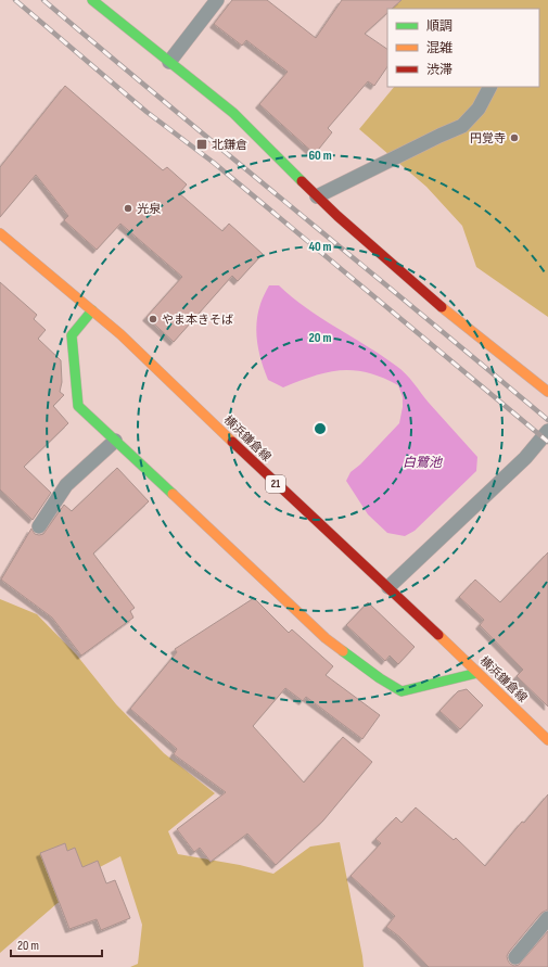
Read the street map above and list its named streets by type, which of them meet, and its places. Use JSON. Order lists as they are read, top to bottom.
{
  "streets": {
    "street": ["横浜鎌倉線", "21"]
  },
  "water": ["白鷺池"],
  "places": {
    "other": ["円覚寺", "光泉", "やま本きそば"],
    "transit": ["北鎌倉"]
  },
  "legend": ["順調", "混雑", "渋滞"],
  "scale_bar": "20 m",
  "rings": ["60 m", "40 m", "20 m"]
}
